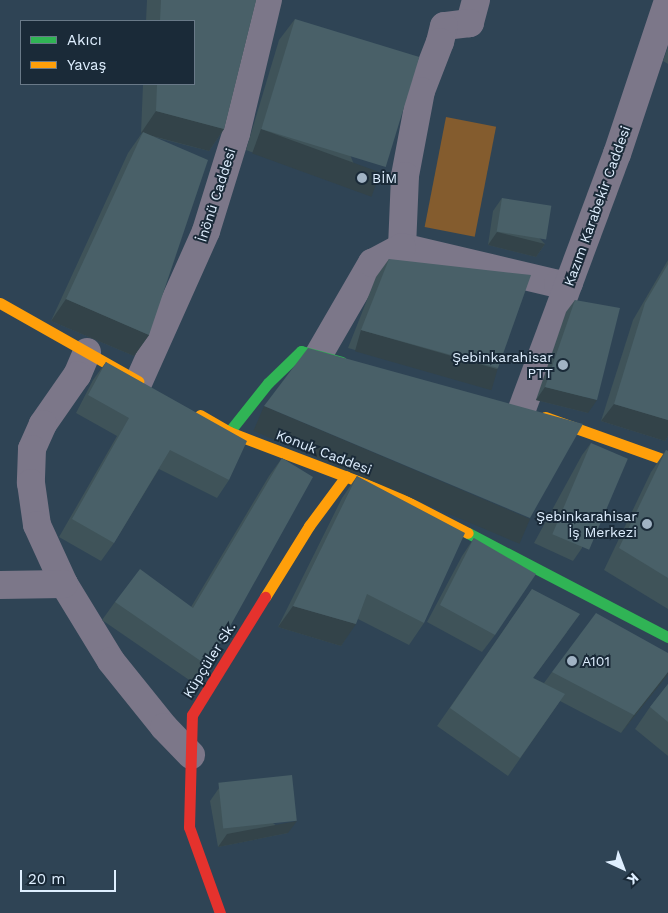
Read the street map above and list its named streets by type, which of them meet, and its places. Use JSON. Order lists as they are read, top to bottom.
{
  "streets": {
    "street": [
      "İnönü Caddesi",
      "Kazım Karabekir Caddesi",
      "Konuk Caddesi",
      "Küpçüler Sk."
    ]
  },
  "crossings": [
    ["Konuk Caddesi", "Küpçüler Sk."]
  ],
  "places": [
    "BİM",
    "Şebinkarahisar PTT",
    "Şebinkarahisar İş Merkezi",
    "A101"
  ],
  "legend": ["Akıcı", "Yavaş"],
  "scale_bar": "20 m",
  "north": "bottom right"
}
